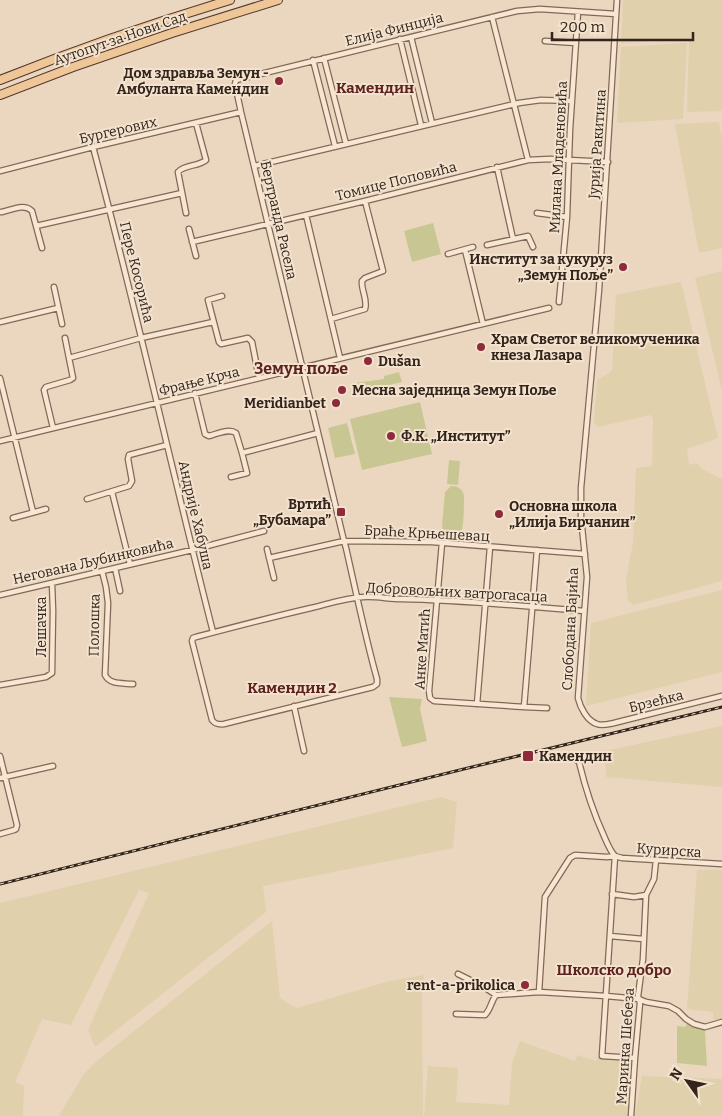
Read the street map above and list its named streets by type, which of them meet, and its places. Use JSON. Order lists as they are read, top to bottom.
{
  "streets": {
    "main road": ["Аутопут за Нови Сад"],
    "street": [
      "Елија Финција",
      "Бургерових",
      "Јурија Ракитина",
      "Милана Младеновића",
      "Томице Поповића",
      "Бертранда Расела",
      "Пере Косорића",
      "Фрање Крча",
      "Андрије Хабуша",
      "Браће Крњешевац",
      "Негована Љубинковића",
      "Добровољних ватрогасаца",
      "Полошка",
      "Лешачка",
      "Слободана Бајића",
      "Анке Матић",
      "Брзећка",
      "Курирска",
      "Маринка Шебеза"
    ]
  },
  "crossings": [
    ["Елија Финција", "Јурија Ракитина"],
    ["Елија Финција", "Милана Младеновића"],
    ["Елија Финција", "Бертранда Расела"],
    ["Бургерових", "Бертранда Расела"],
    ["Бургерових", "Пере Косорића"],
    ["Јурија Ракитина", "Томице Поповића"],
    ["Јурија Ракитина", "Слободана Бајића"],
    ["Милана Младеновића", "Томице Поповића"],
    ["Томице Поповића", "Бертранда Расела"],
    ["Бертранда Расела", "Фрање Крча"],
    ["Бертранда Расела", "Браће Крњешевац"],
    ["Бертранда Расела", "Добровољних ватрогасаца"],
    ["Пере Косорића", "Фрање Крча"],
    ["Пере Косорића", "Андрије Хабуша"],
    ["Фрање Крча", "Андрије Хабуша"],
    ["Андрије Хабуша", "Негована Љубинковића"],
    ["Андрије Хабуша", "Добровољних ватрогасаца"],
    ["Браће Крњешевац", "Слободана Бајића"],
    ["Браће Крњешевац", "Анке Матић"],
    ["Негована Љубинковића", "Полошка"],
    ["Негована Љубинковића", "Лешачка"],
    ["Добровољних ватрогасаца", "Слободана Бајића"],
    ["Добровољних ватрогасаца", "Анке Матић"],
    ["Слободана Бајића", "Брзећка"],
    ["Курирска", "Маринка Шебеза"]
  ],
  "districts": [
    "Камендин",
    "Земун поље",
    "Камендин 2",
    "Школско добро"
  ],
  "places": {
    "other": [
      "Дом здравља Земун - Амбуланта Камендин",
      "Институт за кукуруз „Земун Поље”",
      "Храм Светог великомученика кнеза Лазара",
      "Dušan",
      "Месна заједница Земун Поље",
      "Meridianbet",
      "Ф.К. „Институт”",
      "Основна школа „Илија Бирчанин”",
      "rent-a-prikolica"
    ],
    "transit": ["Вртић „Бубамара”", "Камендин"]
  },
  "scale_bar": "200 m",
  "north": "top left"
}
